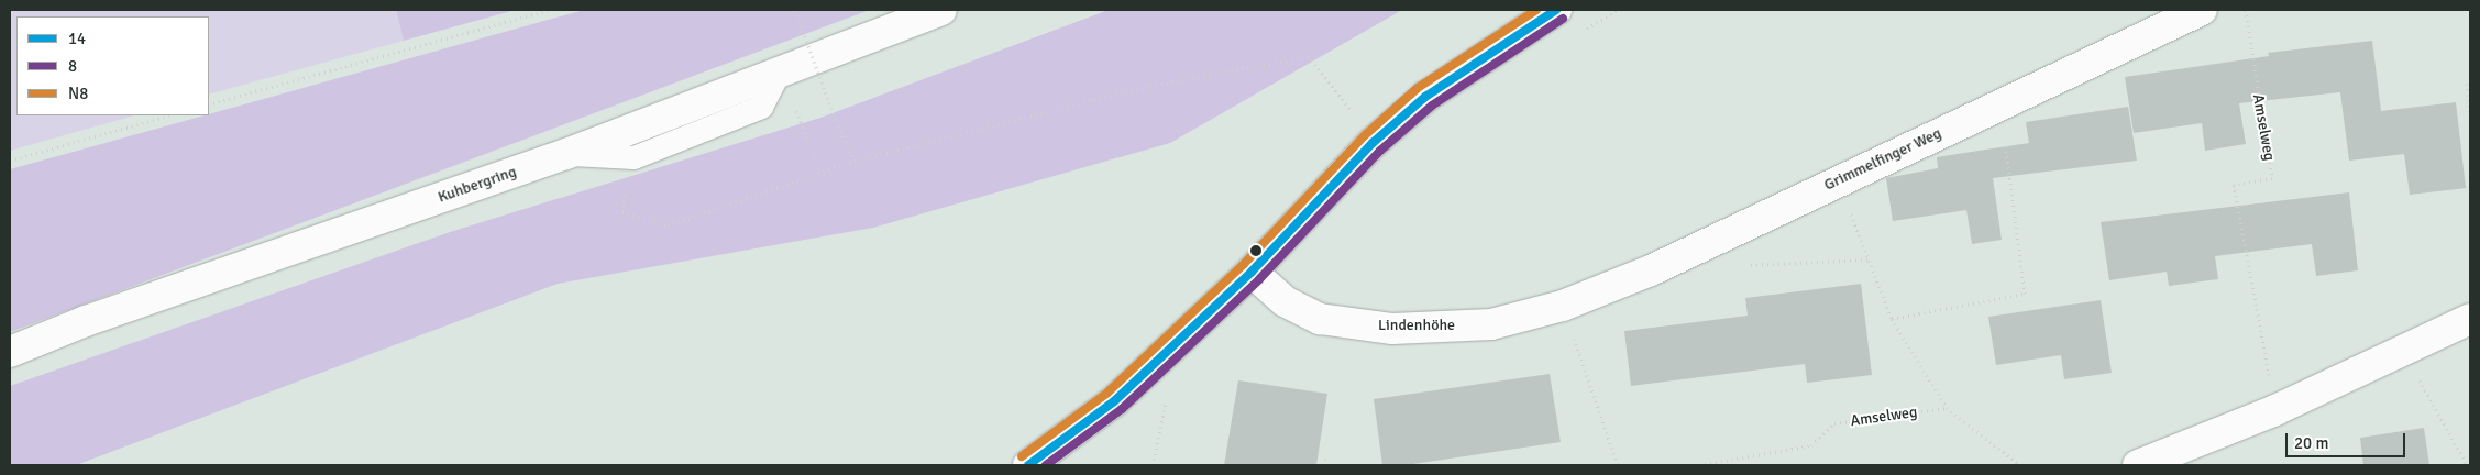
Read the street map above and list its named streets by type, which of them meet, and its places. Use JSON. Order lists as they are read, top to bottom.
{
  "streets": {
    "street": ["Grimmelfinger Weg", "Kuhbergring", "Lindenhöhe"],
    "path": ["Amselweg"]
  },
  "crossings": [
    ["Grimmelfinger Weg", "Lindenhöhe"]
  ],
  "lines": ["transit line 14", "transit line N8", "transit line 8"],
  "legend": ["14", "8", "N8"],
  "scale_bar": "20 m"
}
